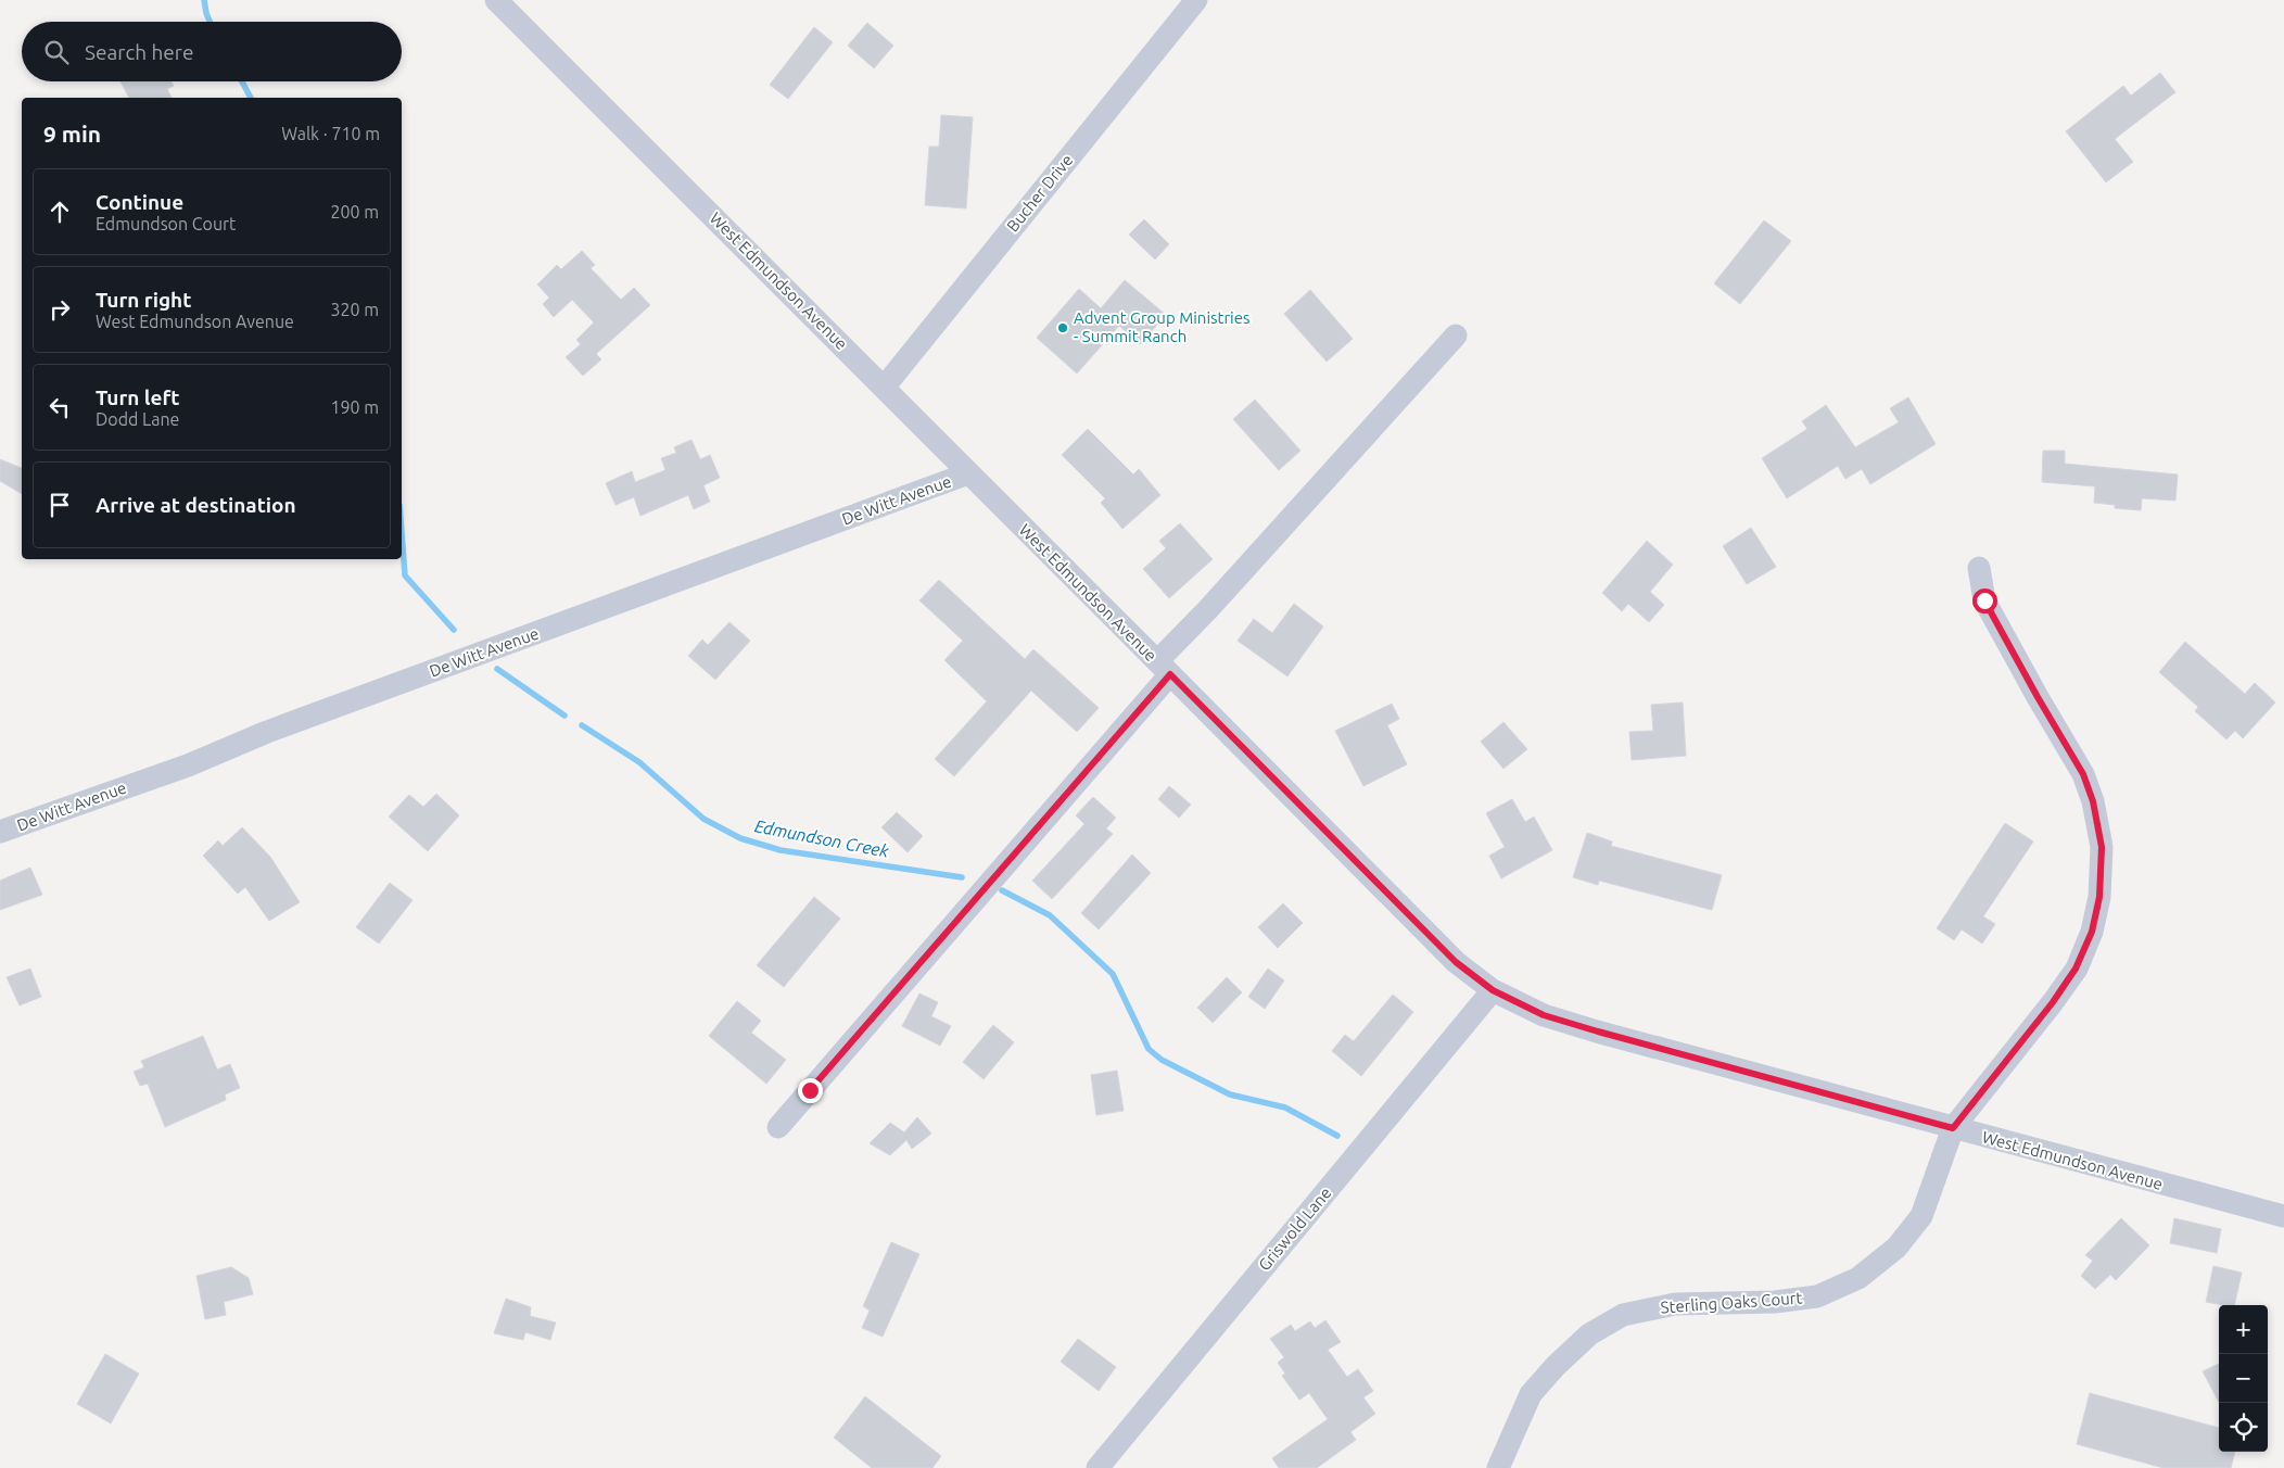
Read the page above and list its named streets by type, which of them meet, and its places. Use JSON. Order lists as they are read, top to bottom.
{
  "streets": {
    "street": [
      "Bucher Drive",
      "West Edmundson Avenue",
      "De Witt Avenue",
      "Griswold Lane",
      "Sterling Oaks Court"
    ]
  },
  "crossings": [
    ["Bucher Drive", "West Edmundson Avenue"],
    ["West Edmundson Avenue", "De Witt Avenue"],
    ["West Edmundson Avenue", "Griswold Lane"],
    ["West Edmundson Avenue", "Sterling Oaks Court"]
  ],
  "water": ["Edmundson Creek"],
  "places": ["Advent Group Ministries - Summit Ranch"],
  "page": {
    "search": "Search here",
    "heading": ["9 min", "Walk · 710 m"],
    "list": [
      ["Continue", "Edmundson Court", "200 m"],
      ["Turn right", "West Edmundson Avenue", "320 m"],
      ["Turn left", "Dodd Lane", "190 m"],
      "Arrive at destination"
    ],
    "map_buttons": ["+", "−"]
  }
}
